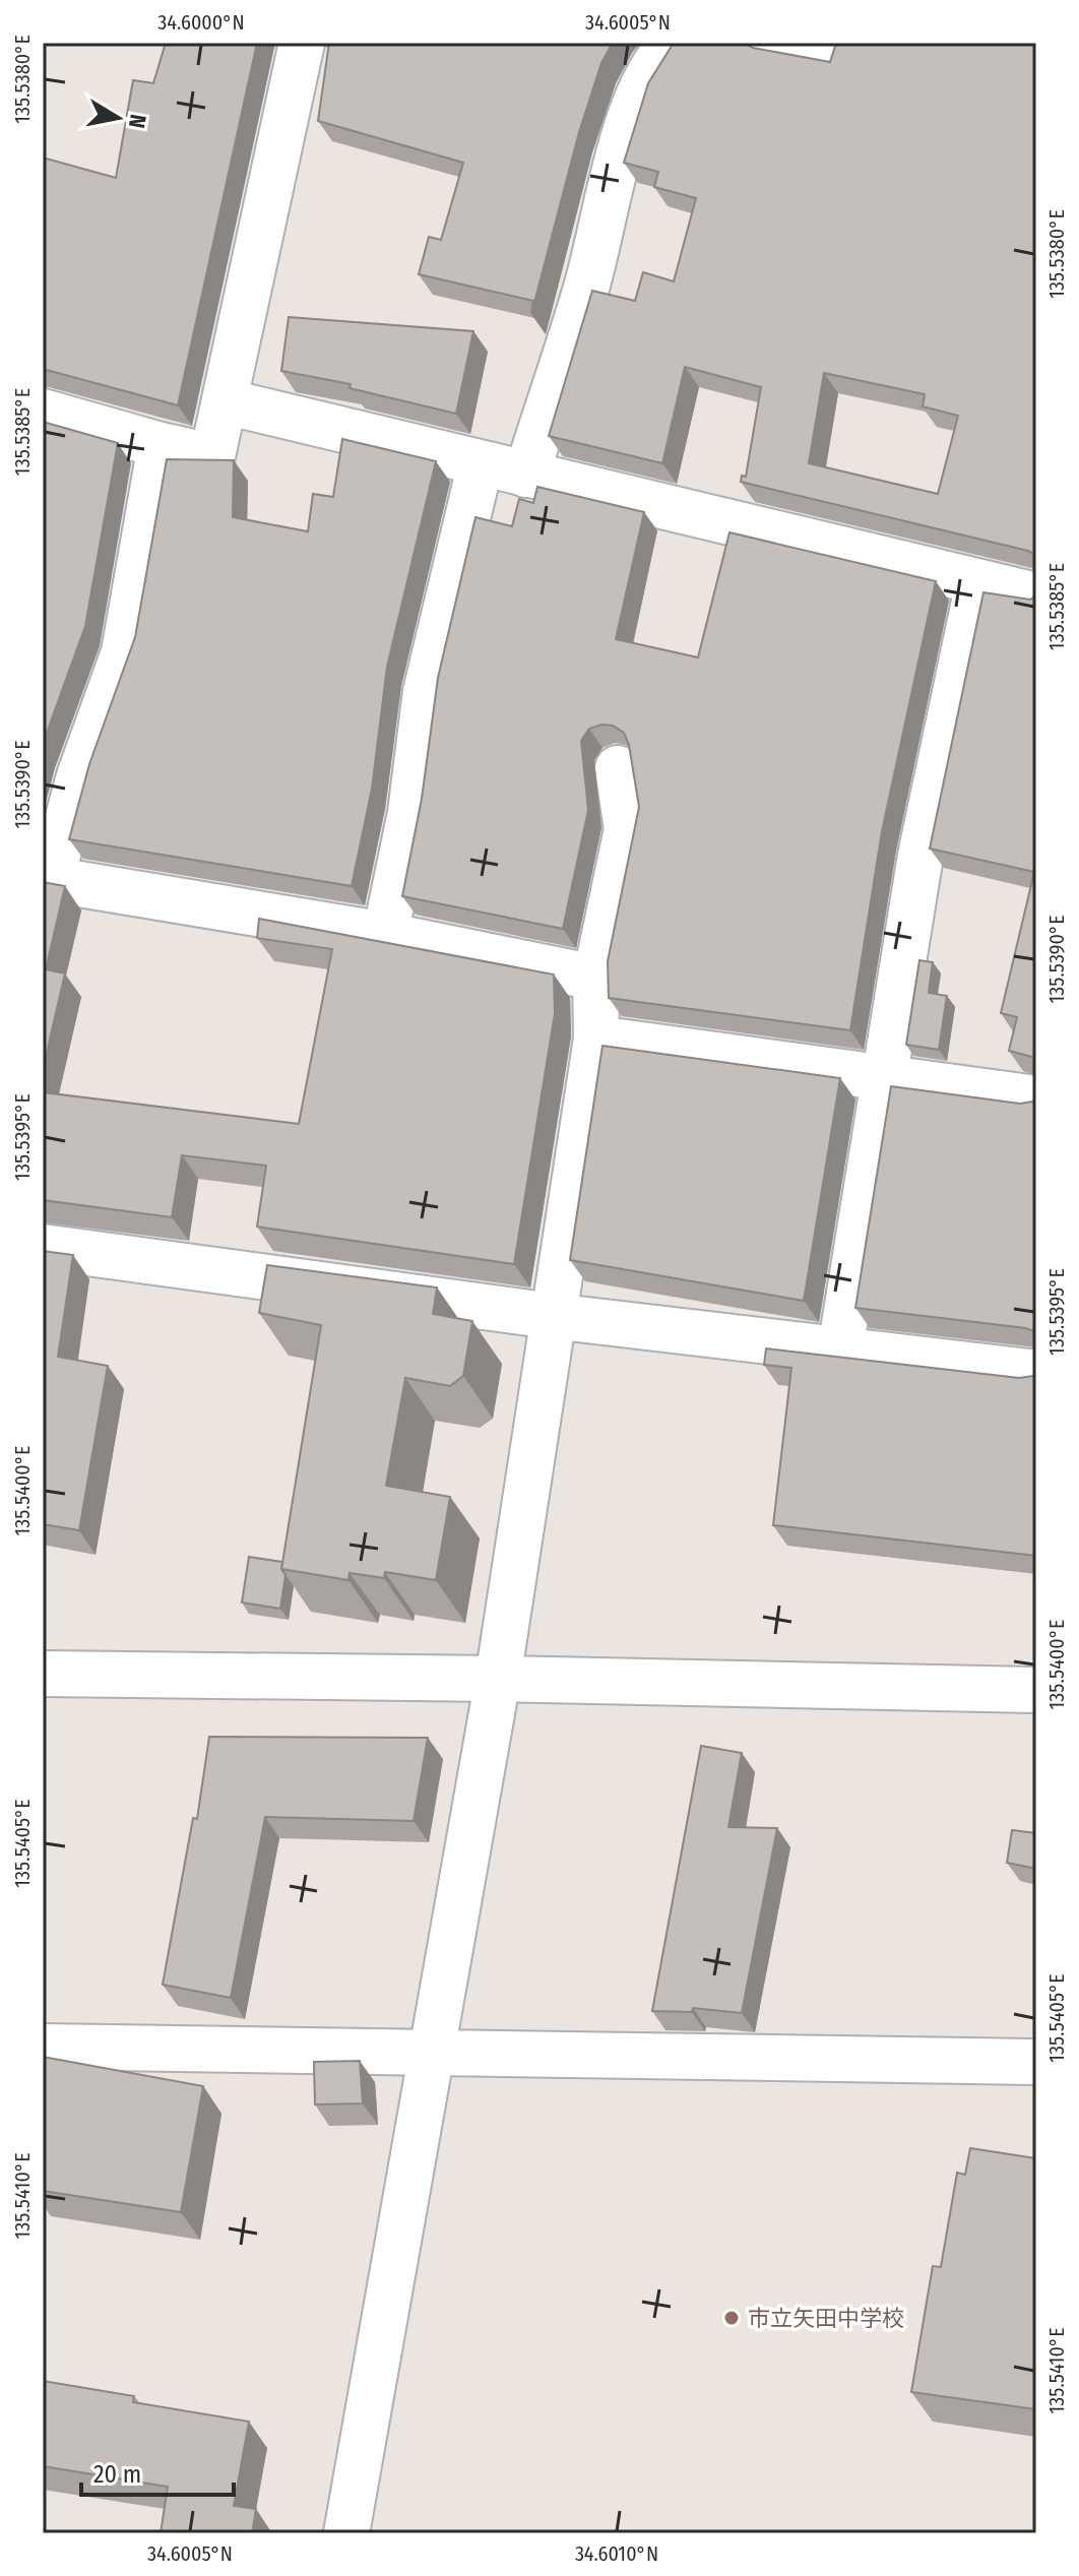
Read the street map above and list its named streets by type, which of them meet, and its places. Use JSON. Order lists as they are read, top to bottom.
{
  "places": ["市立矢田中学校"],
  "scale_bar": "20 m",
  "north": "right",
  "coordinates": [
    "34.6000°N",
    "34.6005°N",
    "135.5380°E",
    "135.5385°E",
    "135.5390°E",
    "135.5395°E",
    "135.5400°E",
    "135.5405°E",
    "135.5410°E",
    "34.6010°N"
  ]
}
